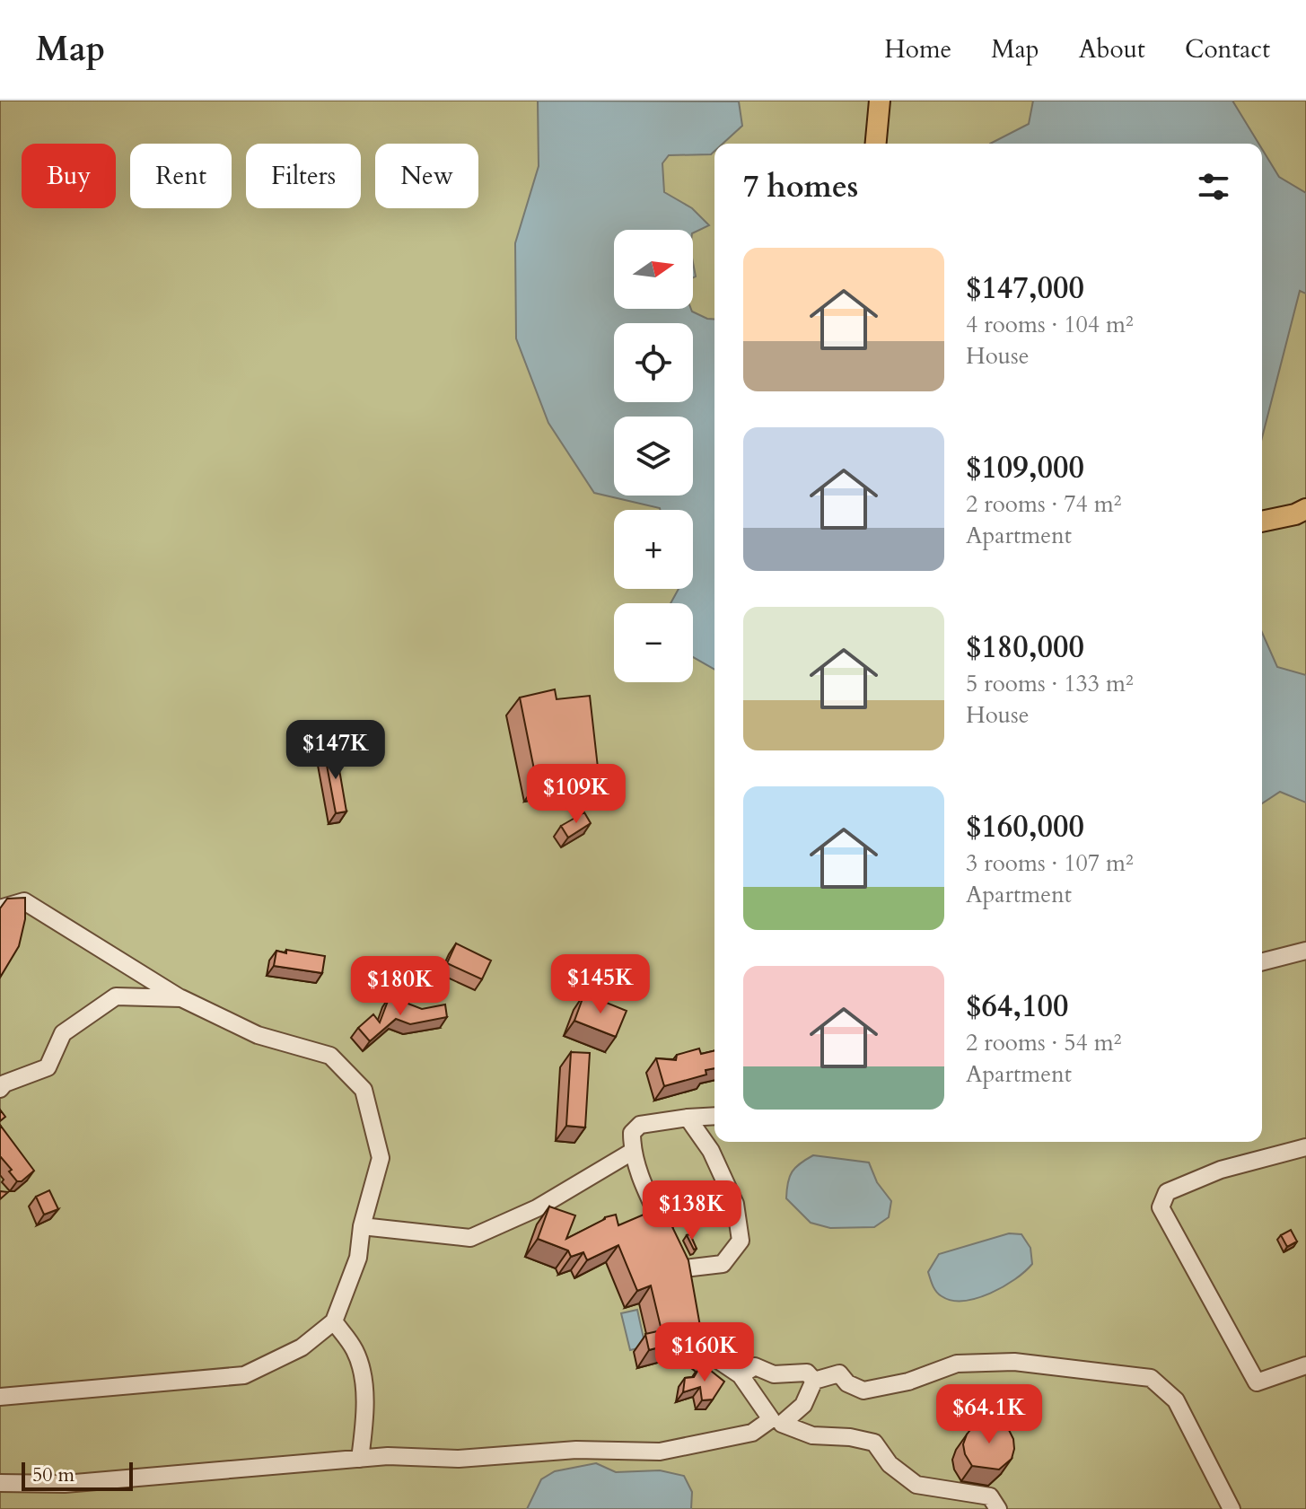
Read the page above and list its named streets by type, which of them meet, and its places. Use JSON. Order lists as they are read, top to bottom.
{
  "scale_bar": "50 m",
  "north": "right",
  "page": {
    "header": "Map",
    "nav": [
      "Home",
      "Map",
      "About",
      "Contact"
    ],
    "chip": [
      "Buy",
      "Rent",
      "Filters",
      "New"
    ],
    "heading": "7 homes",
    "map_buttons": ["+", "−"],
    "list": [
      {
        "name": "$147,000",
        "note": "4 rooms · 104 m² · House"
      },
      {
        "name": "$109,000",
        "note": "2 rooms · 74 m² · Apartment"
      },
      {
        "name": "$180,000",
        "note": "5 rooms · 133 m² · House"
      },
      {
        "name": "$160,000",
        "note": "3 rooms · 107 m² · Apartment"
      },
      {
        "name": "$64,100",
        "note": "2 rooms · 54 m² · Apartment"
      }
    ],
    "price": [
      "$147K",
      "$109K",
      "$145K",
      "$180K",
      "$138K",
      "$160K",
      "$64.1K"
    ],
    "scale": "50 m"
  }
}
